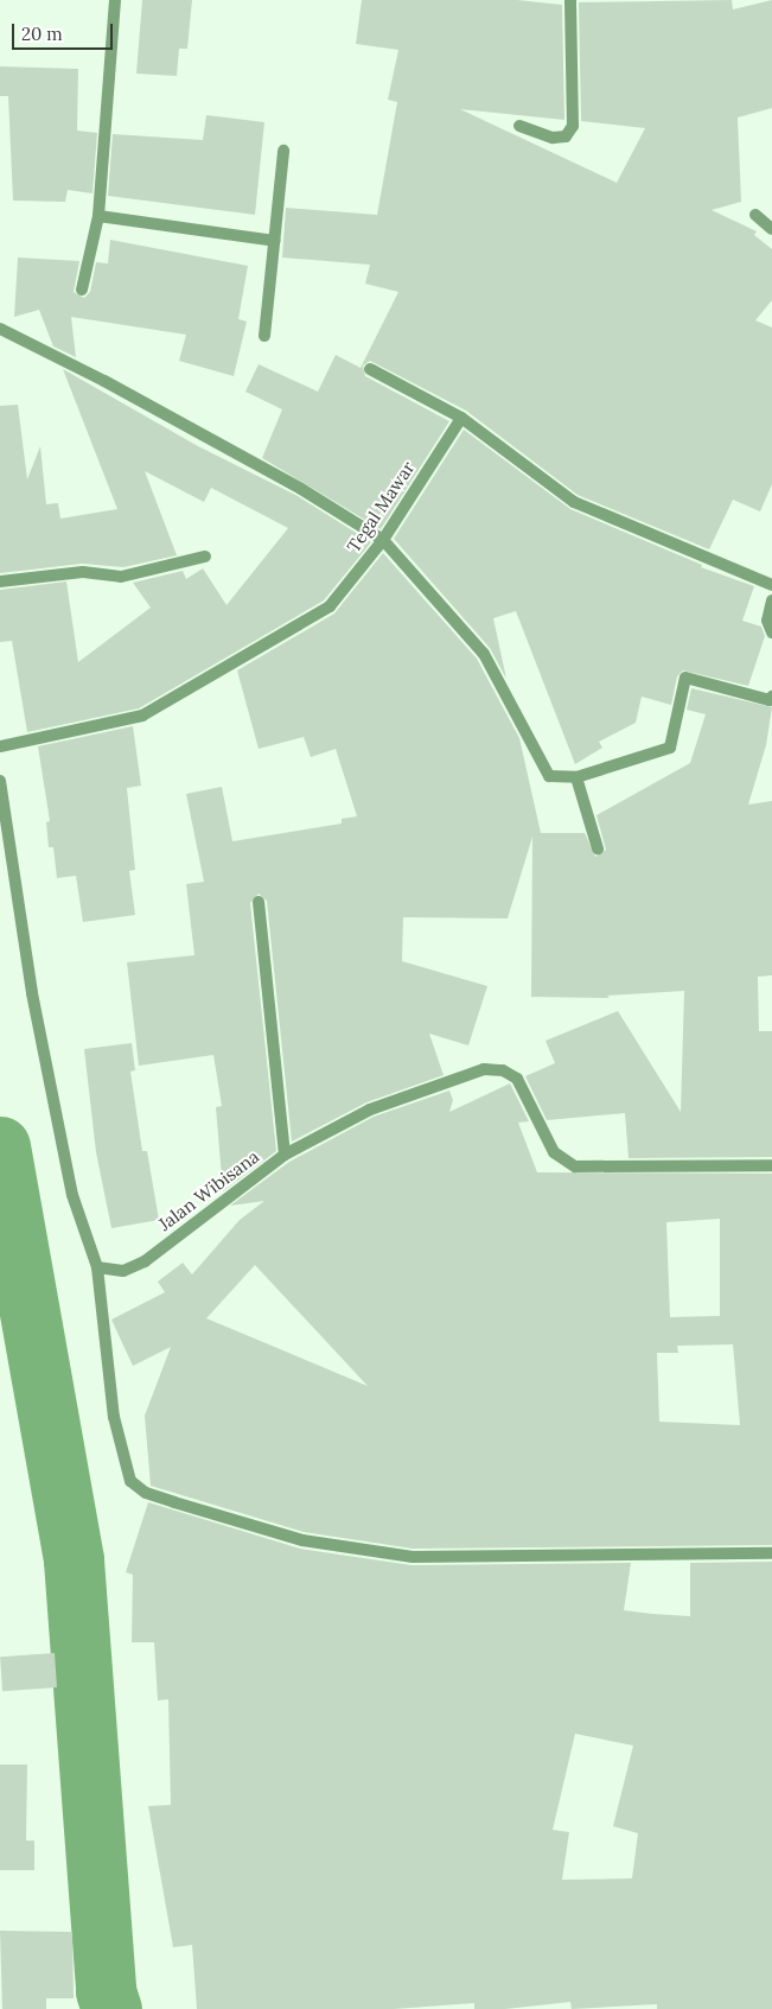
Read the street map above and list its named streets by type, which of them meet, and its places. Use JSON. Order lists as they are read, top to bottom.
{
  "streets": {
    "street": ["Tegal Mawar", "Jalan Wibisana"]
  },
  "scale_bar": "20 m"
}
